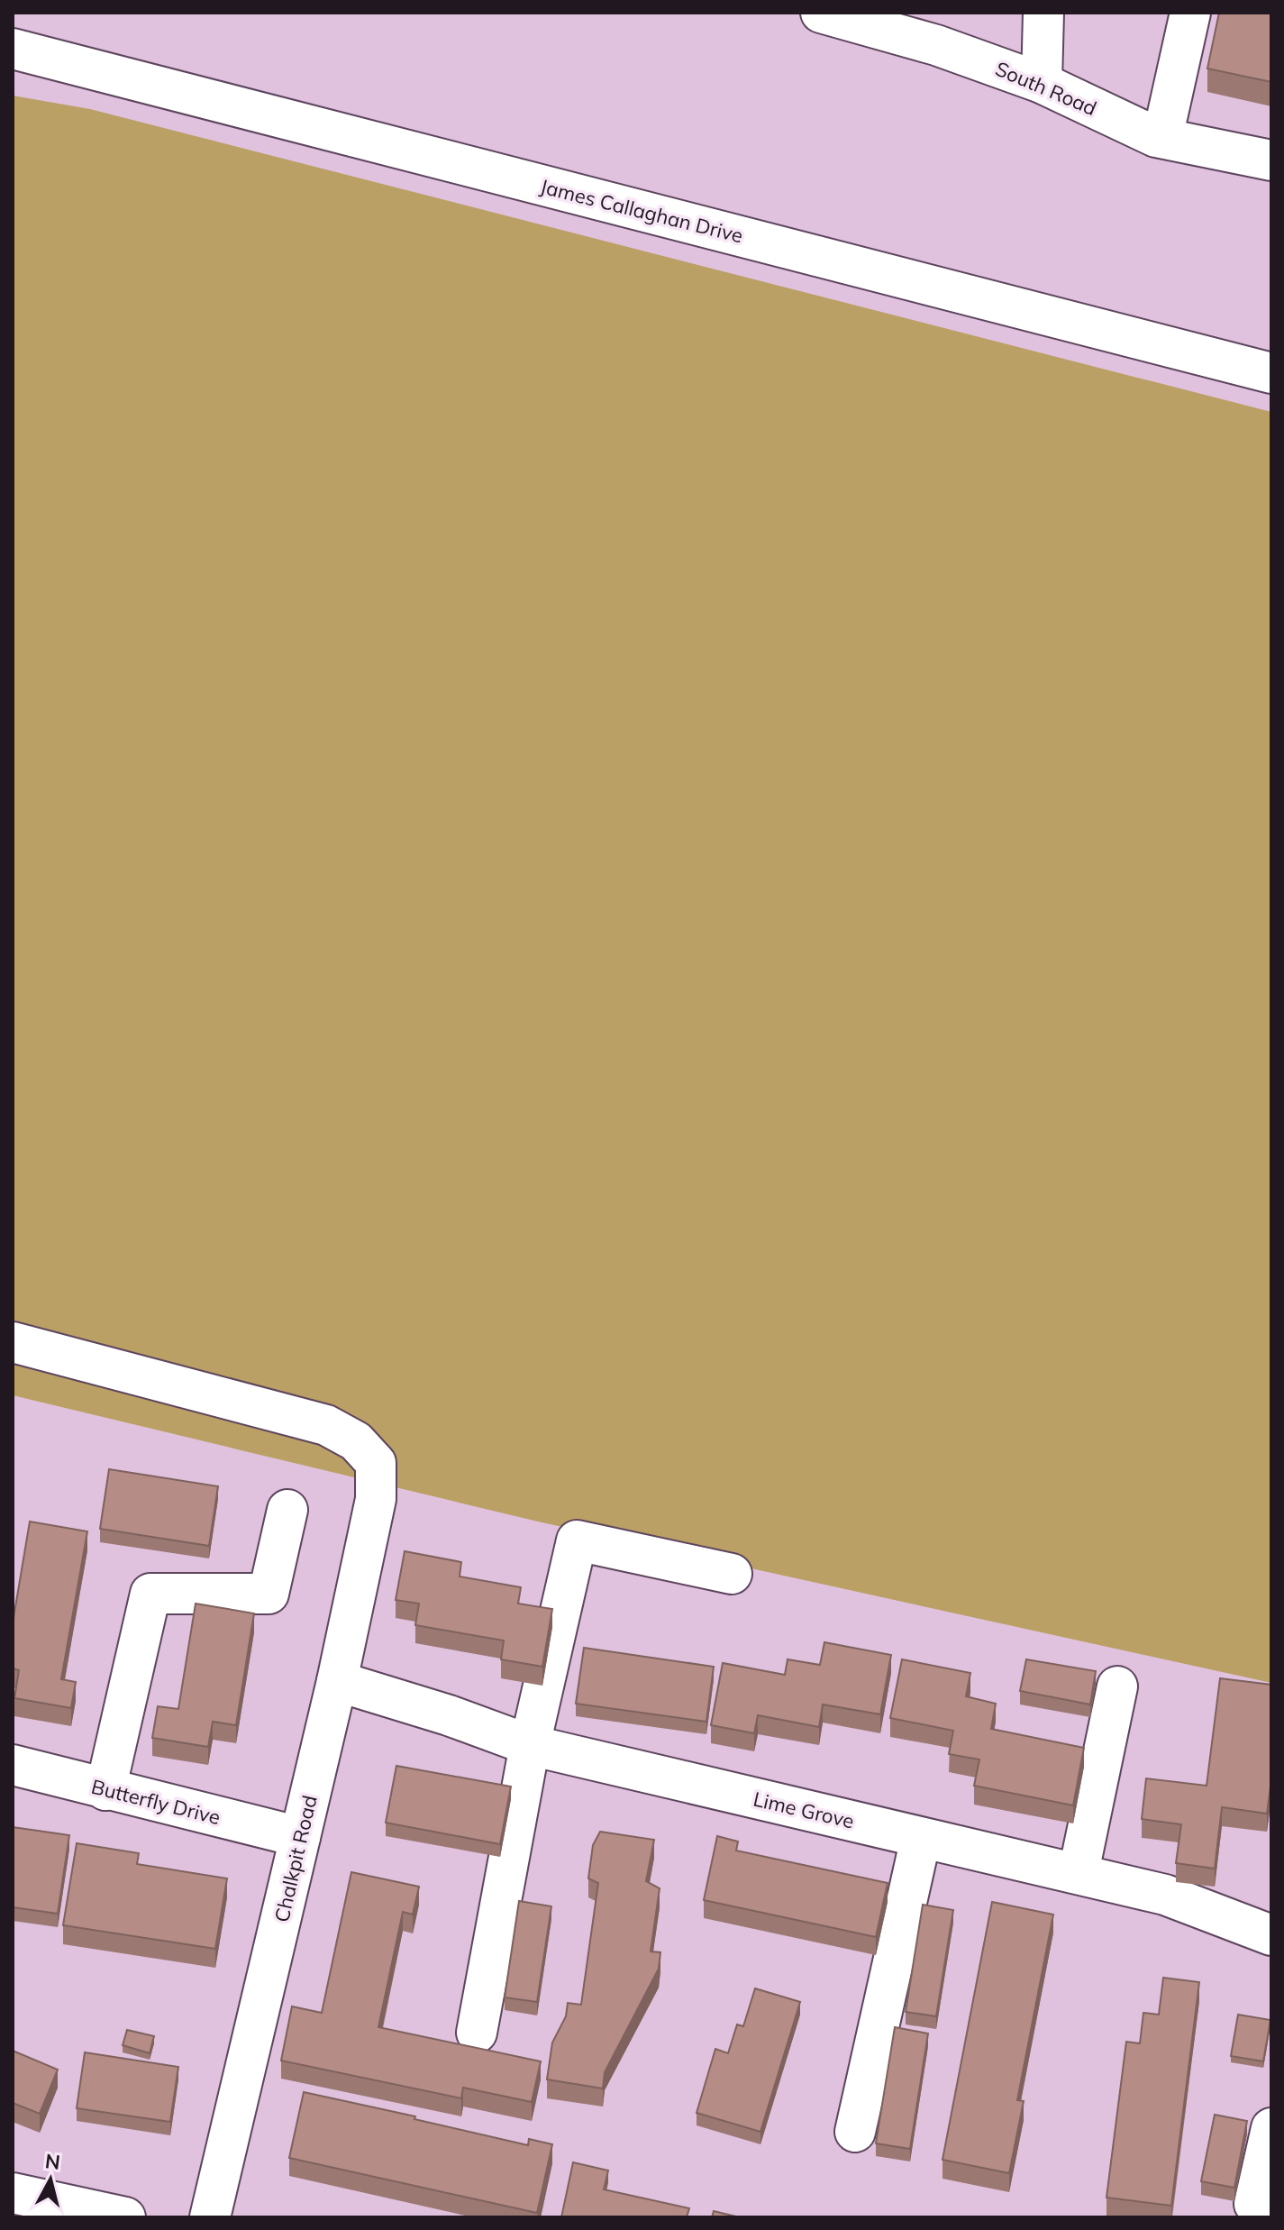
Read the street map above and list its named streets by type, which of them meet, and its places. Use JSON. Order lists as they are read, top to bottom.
{
  "streets": {
    "street": [
      "South Road",
      "James Callaghan Drive",
      "Butterfly Drive",
      "Lime Grove",
      "Chalkpit Road"
    ]
  },
  "crossings": [
    ["Butterfly Drive", "Chalkpit Road"],
    ["Lime Grove", "Chalkpit Road"]
  ],
  "north": "top"
}
